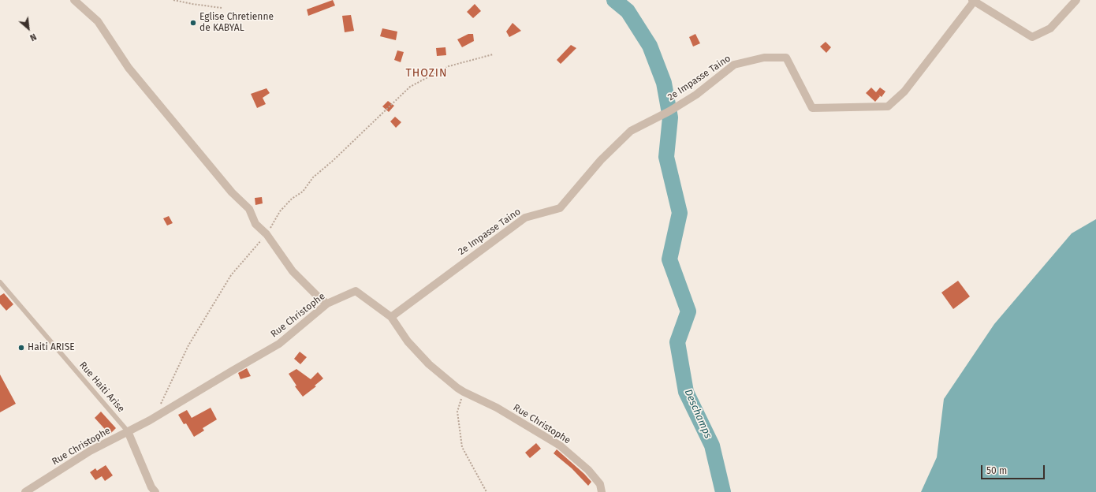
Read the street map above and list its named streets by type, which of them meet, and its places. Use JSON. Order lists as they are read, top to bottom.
{
  "streets": {
    "street": ["2e Impasse Taino", "Rue Christophe"],
    "lane": ["Rue Haiti Arise"]
  },
  "crossings": [
    ["2e Impasse Taino", "Rue Christophe"],
    ["Rue Christophe", "Rue Haiti Arise"]
  ],
  "districts": ["THOZIN"],
  "water": ["Deschamps"],
  "places": ["Eglise Chretienne de KABYAL", "Haiti ARISE"],
  "scale_bar": "50 m",
  "north": "bottom right"
}
